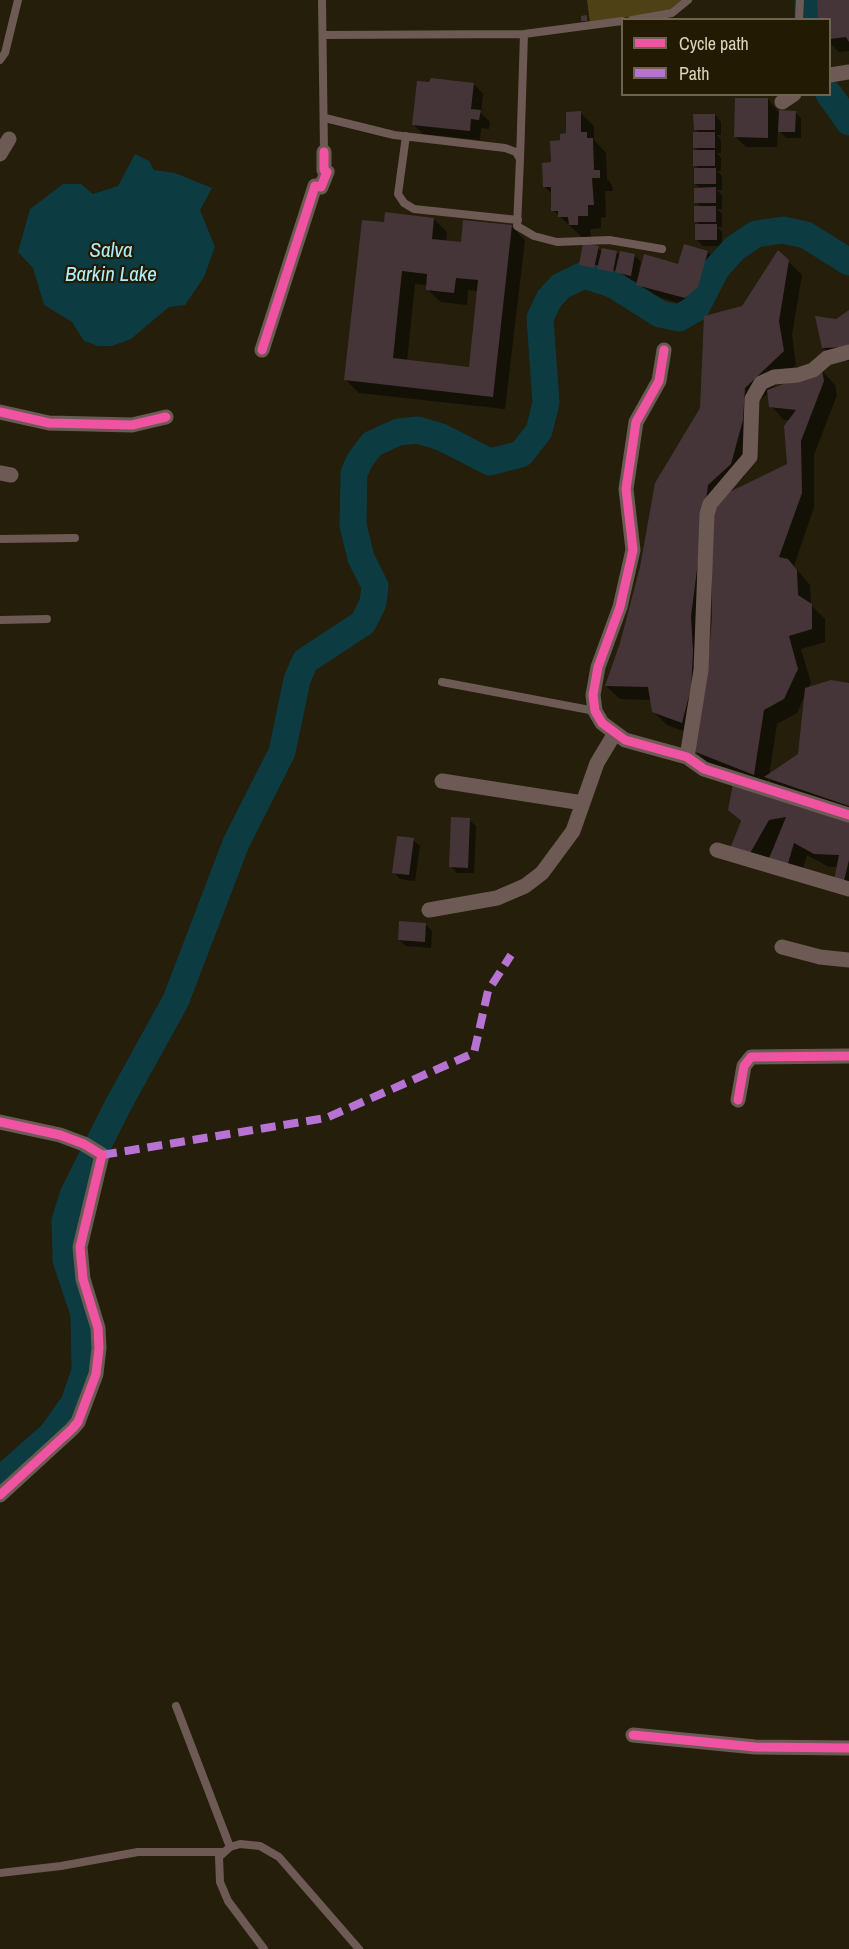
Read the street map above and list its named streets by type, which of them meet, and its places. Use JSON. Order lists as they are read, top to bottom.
{
  "water": ["Salva Barkin Lake"],
  "legend": ["Cycle path", "Path"]
}
